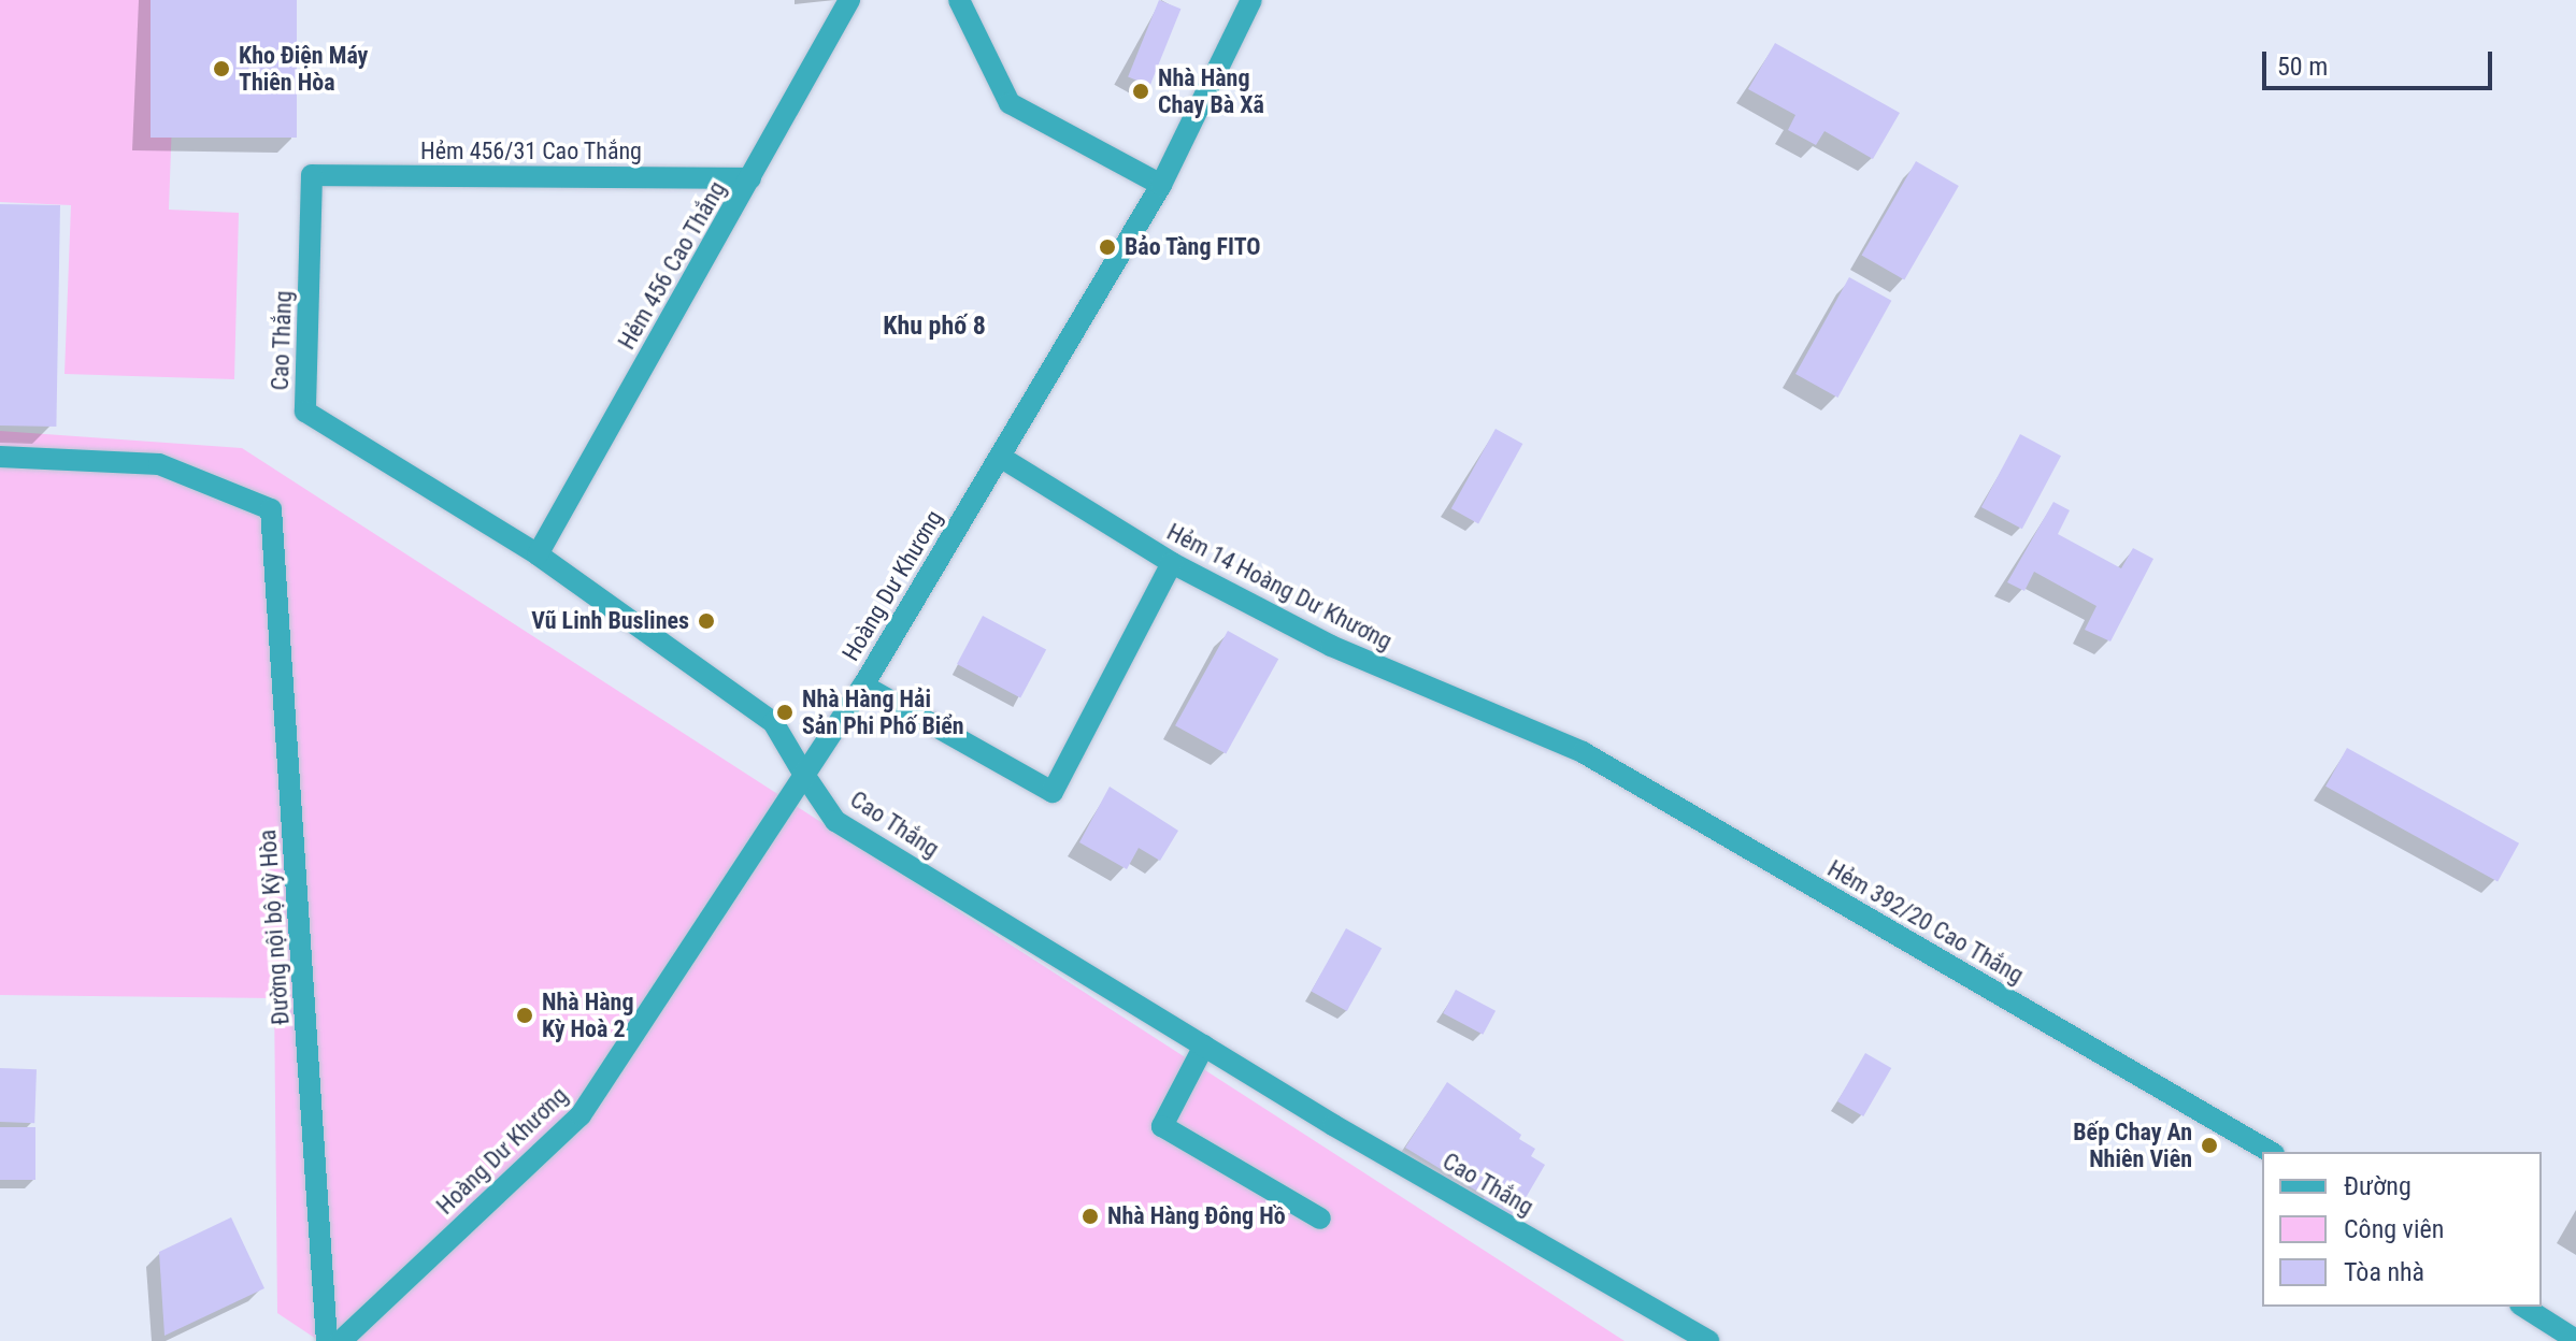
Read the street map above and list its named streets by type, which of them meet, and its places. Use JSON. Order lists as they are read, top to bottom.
{
  "streets": {
    "street": [
      "Hẻm 456/31 Cao Thắng",
      "Hẻm 456 Cao Thắng",
      "Cao Thắng",
      "Hoàng Dư Khương",
      "Hẻm 14 Hoàng Dư Khương",
      "Hẻm 392/20 Cao Thắng",
      "Đường nội bộ Kỳ Hòa"
    ]
  },
  "crossings": [
    ["Hẻm 456/31 Cao Thắng", "Hẻm 456 Cao Thắng"],
    ["Hẻm 456/31 Cao Thắng", "Cao Thắng"],
    ["Hẻm 456 Cao Thắng", "Cao Thắng"],
    ["Cao Thắng", "Hoàng Dư Khương"],
    ["Hoàng Dư Khương", "Hẻm 14 Hoàng Dư Khương"],
    ["Hẻm 14 Hoàng Dư Khương", "Hẻm 392/20 Cao Thắng"]
  ],
  "districts": ["Khu phố 8"],
  "places": [
    "Kho Điện Máy Thiên Hòa",
    "Nhà Hàng Chay Bà Xã",
    "Bảo Tàng FITO",
    "Vũ Linh Buslines",
    "Nhà Hàng Hải Sản Phi Phố Biển",
    "Nhà Hàng Kỳ Hoà 2",
    "Bếp Chay An Nhiên Viên",
    "Nhà Hàng Đông Hồ"
  ],
  "legend": ["Đường", "Công viên", "Tòa nhà"],
  "scale_bar": "50 m"
}
